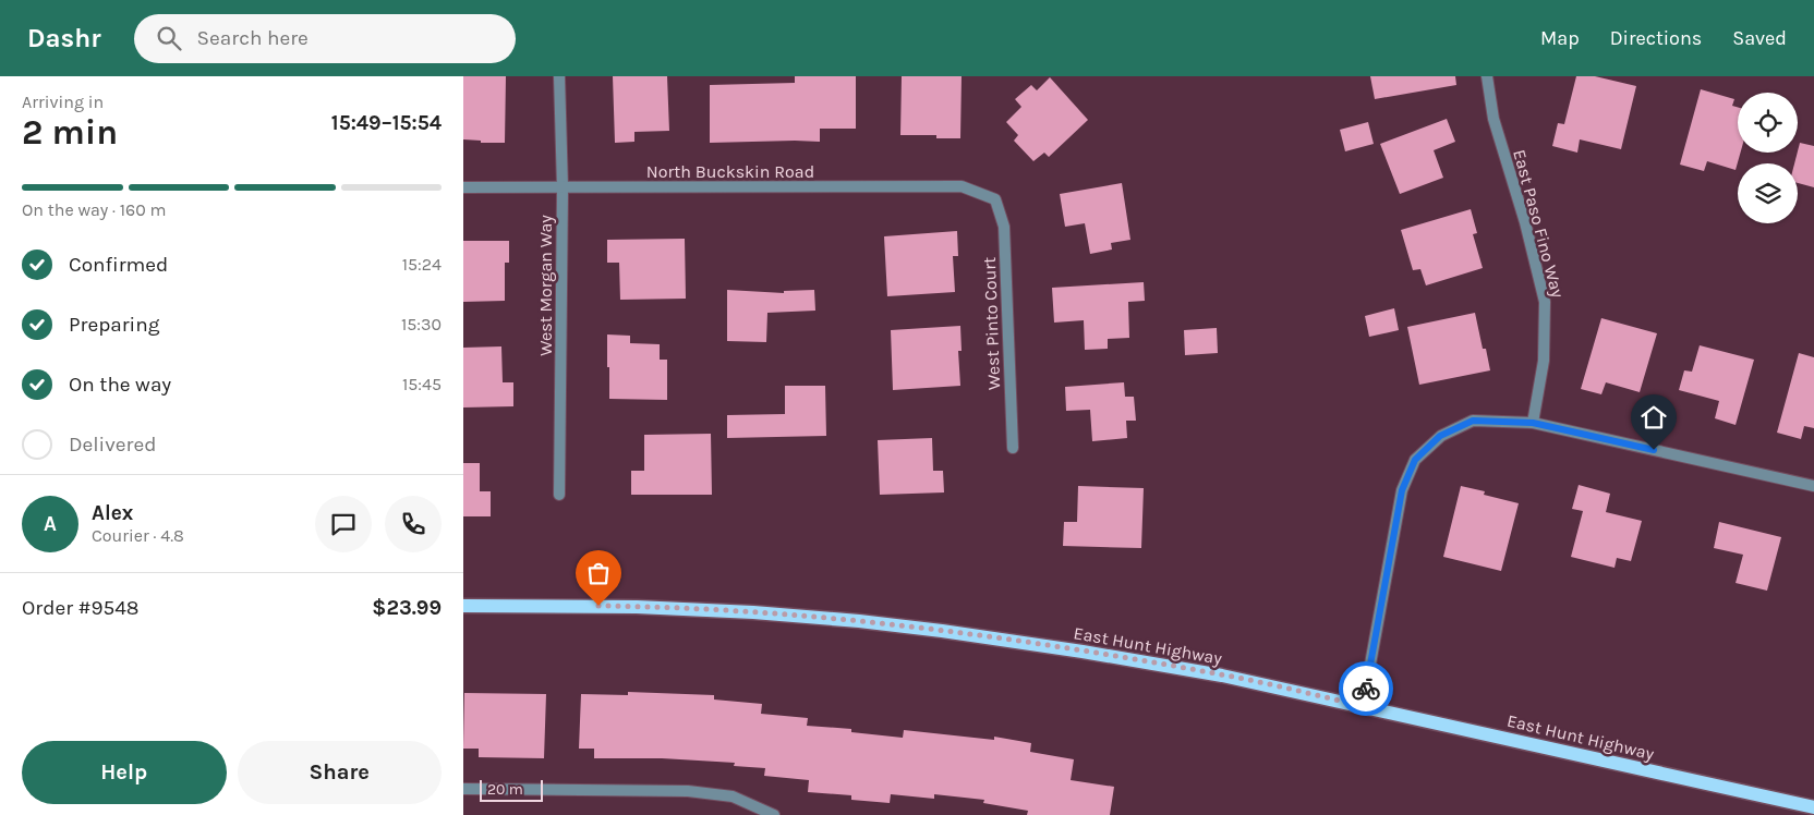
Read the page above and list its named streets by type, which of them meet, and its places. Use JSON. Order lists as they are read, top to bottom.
{
  "streets": {
    "main road": ["East Hunt Highway"],
    "street": [
      "North Buckskin Road",
      "East Paso Fino Way",
      "West Morgan Way",
      "West Pinto Court"
    ]
  },
  "crossings": [
    ["North Buckskin Road", "West Morgan Way"],
    ["North Buckskin Road", "West Pinto Court"]
  ],
  "scale_bar": "20 m",
  "page": {
    "header": "Dashr",
    "search": "Search here",
    "nav": ["Map", "Directions", "Saved"],
    "heading": ["2 min", "Arriving in", "15:49–15:54"],
    "panel": [
      "Alex",
      "Courier · 4.8",
      "Order #9548",
      "$23.99"
    ],
    "bar": "On the way · 160 m",
    "list": [
      ["Confirmed", "15:24"],
      ["Preparing", "15:30"],
      ["On the way", "15:45"],
      "Delivered"
    ],
    "round": "A",
    "buttons": ["Help", "Share"],
    "scale": "20 m"
  }
}
